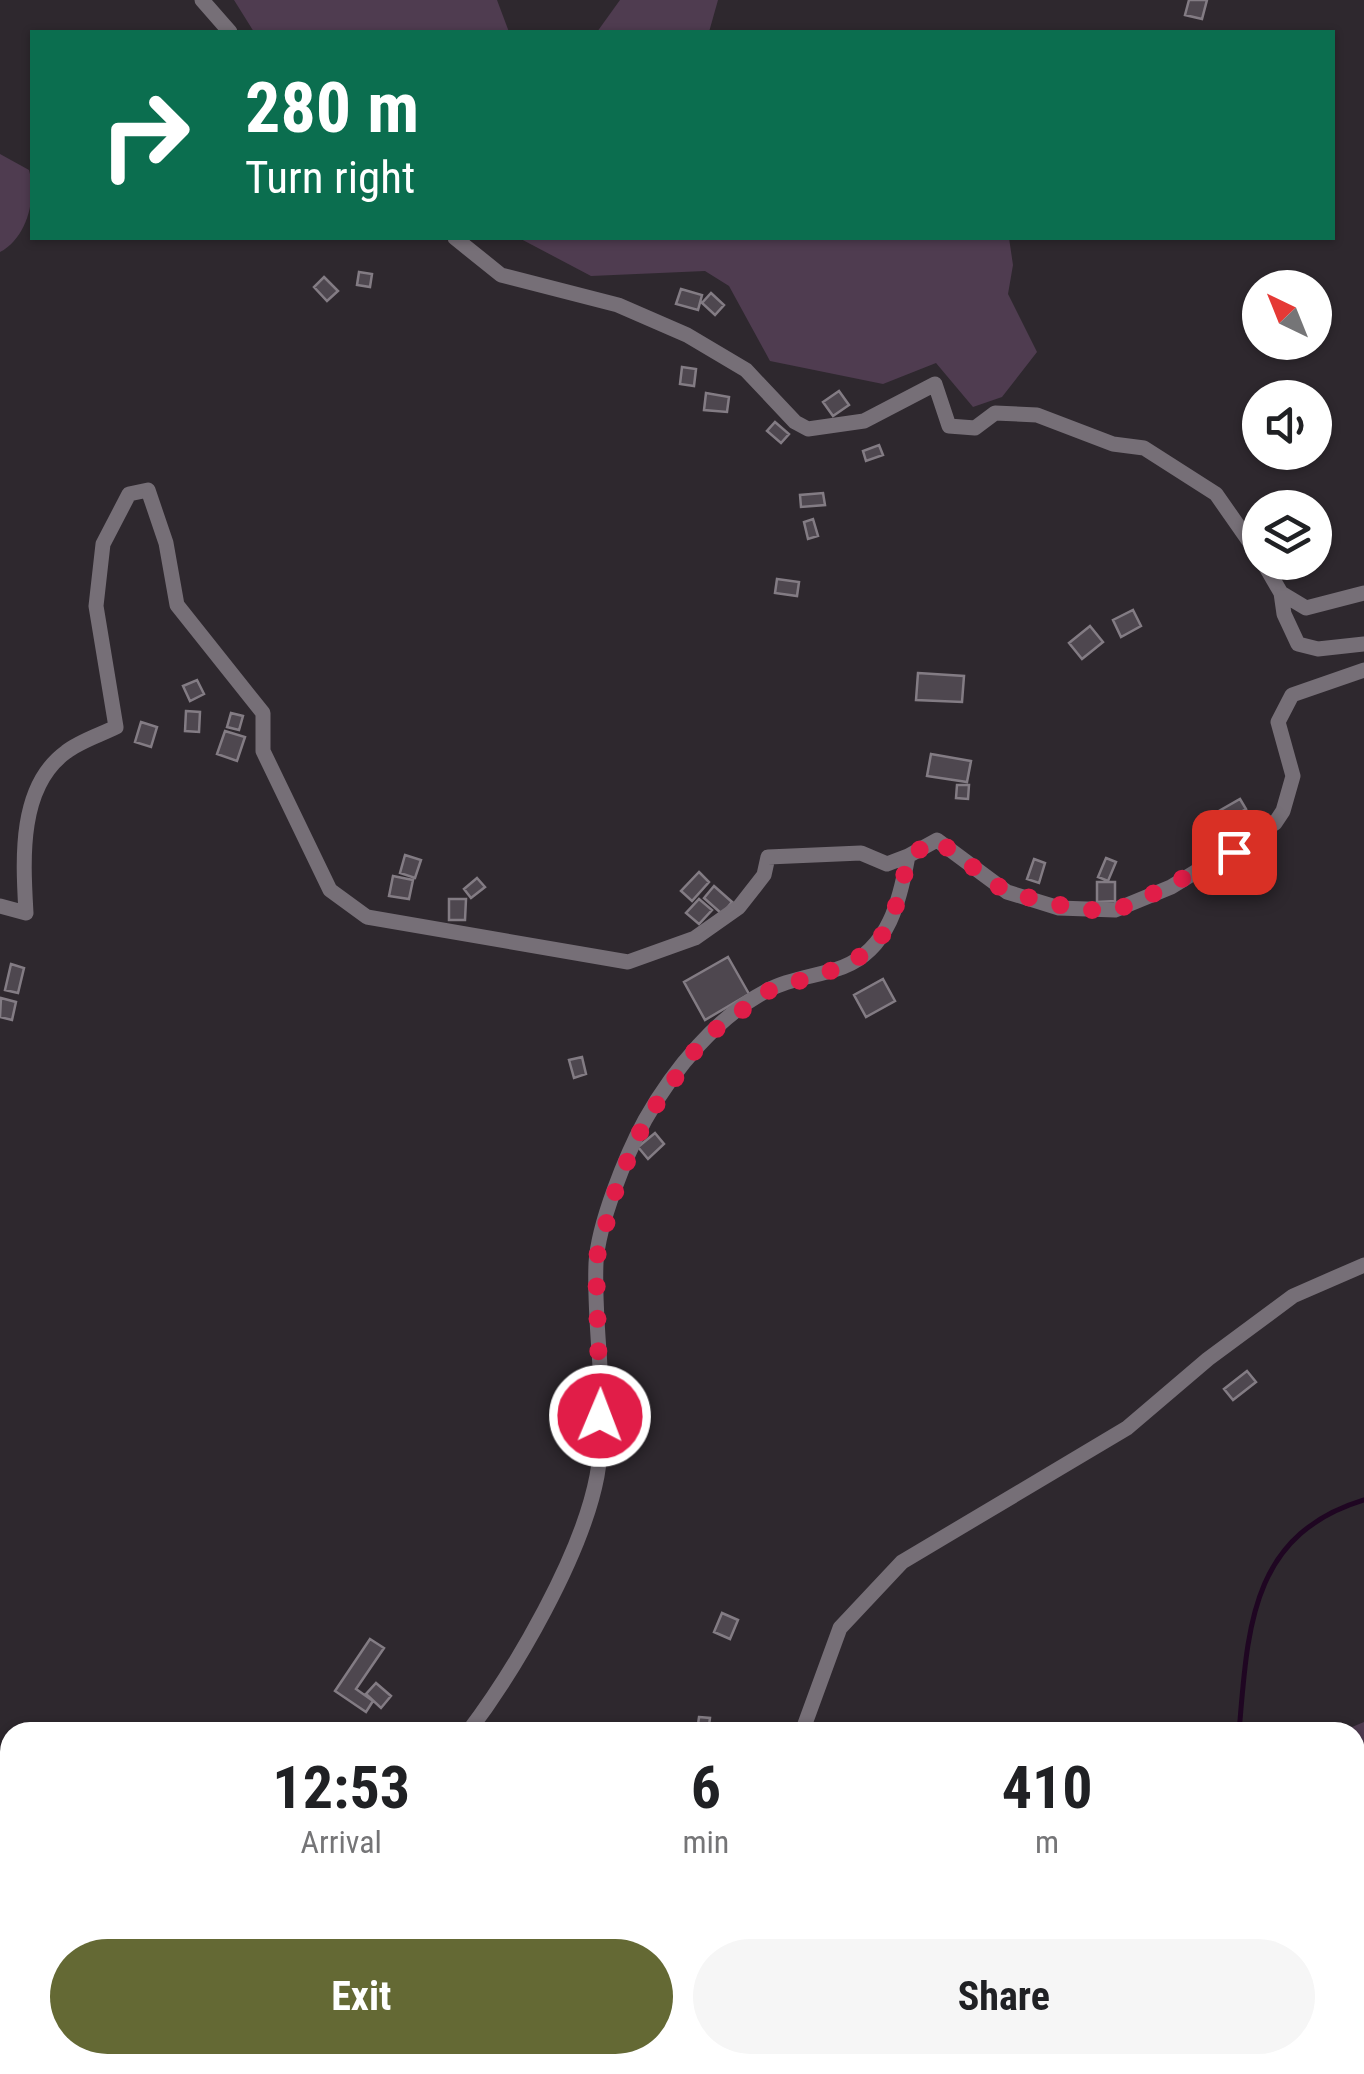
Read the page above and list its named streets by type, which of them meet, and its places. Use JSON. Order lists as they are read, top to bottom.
{
  "north": "top left",
  "page": {
    "turn": ["280 m", "Turn right"],
    "eta": [
      "12:53",
      "Arrival",
      "6",
      "min",
      "410",
      "m"
    ],
    "buttons": ["Exit", "Share"]
  }
}
